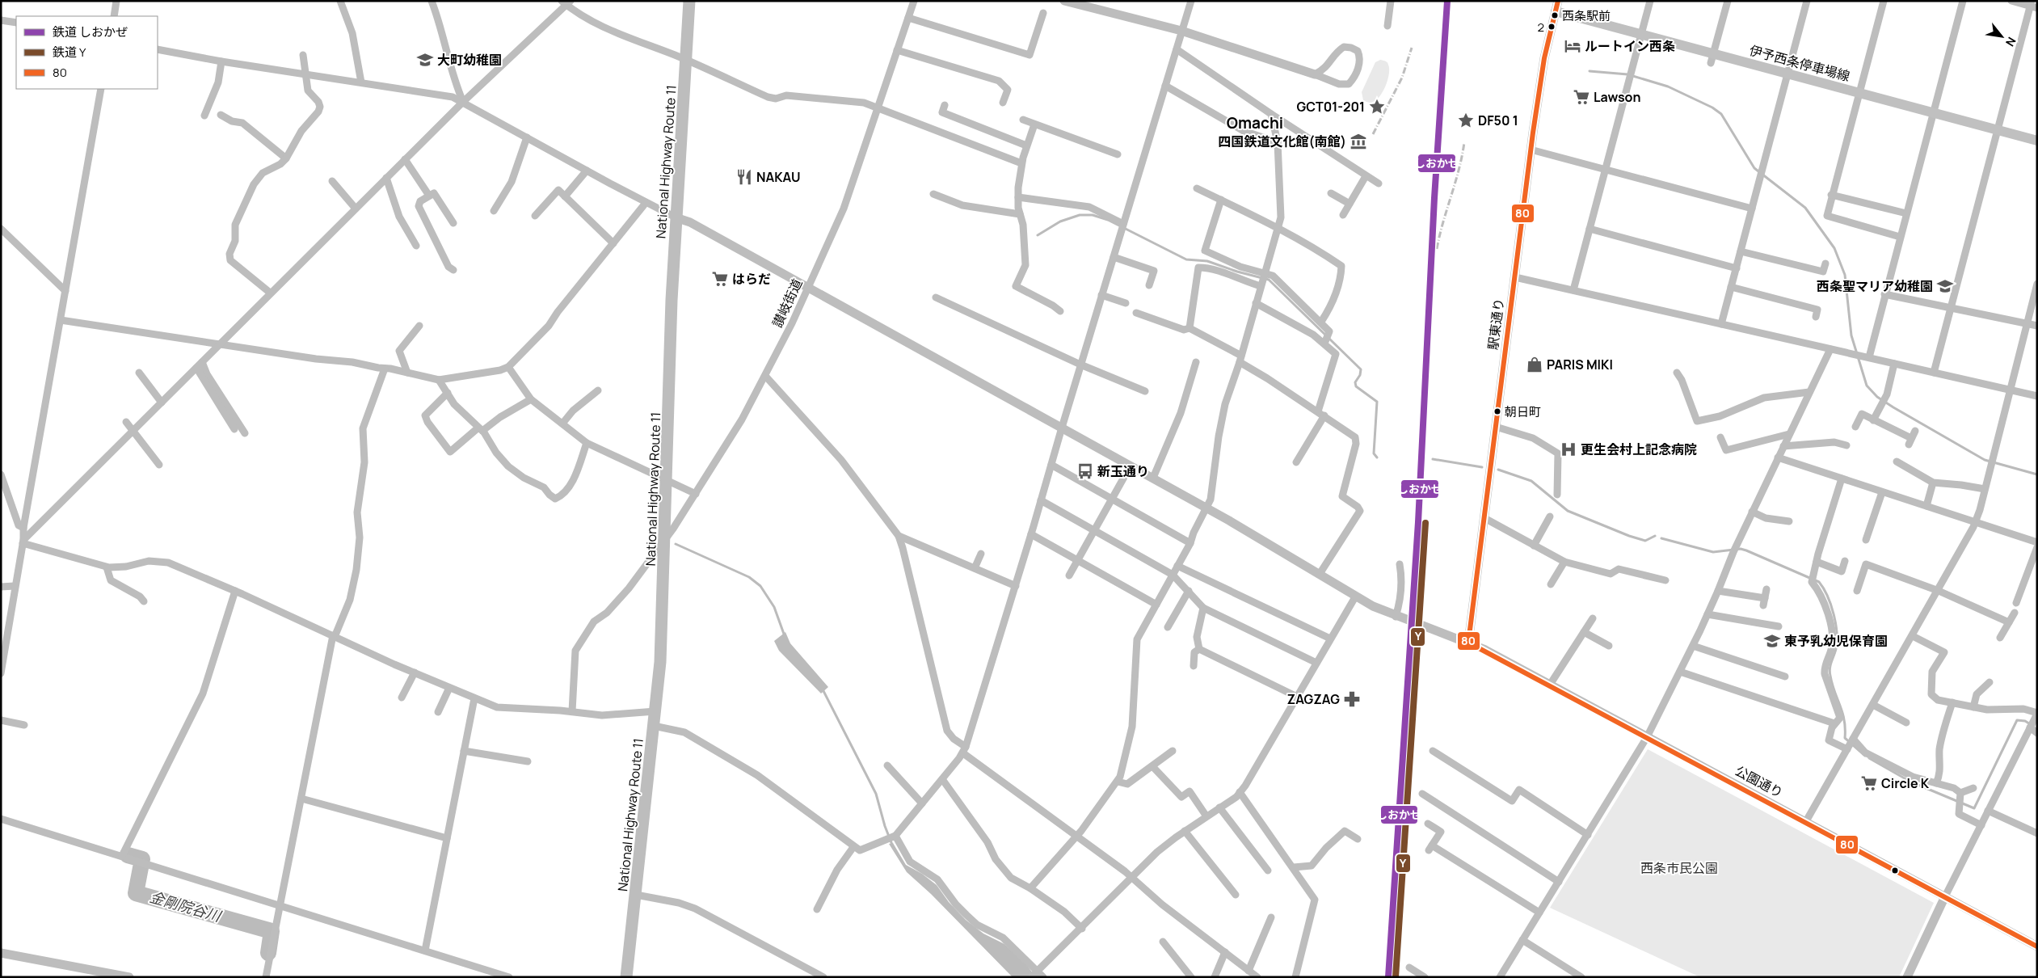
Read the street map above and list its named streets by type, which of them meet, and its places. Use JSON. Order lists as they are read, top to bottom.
{
  "streets": {
    "highway": ["National Highway Route 11"],
    "main road": ["伊予西条停車場線"],
    "street": ["讃岐街道", "駅東通り", "公園通り"]
  },
  "crossings": [
    ["伊予西条停車場線", "駅東通り"],
    ["National Highway Route 11", "讃岐街道"],
    ["National Highway Route 11", "公園通り"],
    ["讃岐街道", "公園通り"],
    ["駅東通り", "公園通り"]
  ],
  "districts": ["Omachi"],
  "water": ["金剛院谷川"],
  "parks": ["西条市民公園"],
  "places": {
    "other": ["西条駅前", "2", "朝日町"],
    "hotel": ["ルートイン西条"],
    "school or university": ["大町幼稚園", "西条聖マリア幼稚園", "東予乳幼児保育園"],
    "supermarket": ["Lawson", "はらだ", "Circle K"],
    "place": ["GCT01-201", "DF50 1"],
    "museum": ["四国鉄道文化館(南館)"],
    "restaurant": ["NAKAU"],
    "shop": ["PARIS MIKI"],
    "hospital": ["更生会村上記念病院"],
    "bus stop": ["新玉通り"],
    "pharmacy": ["ZAGZAG"]
  },
  "lines": ["rail line しおかぜ", "transit line 80", "rail line Y"],
  "legend": ["鉄道 しおかぜ", "鉄道 Y", "80"],
  "north": "bottom right"
}
